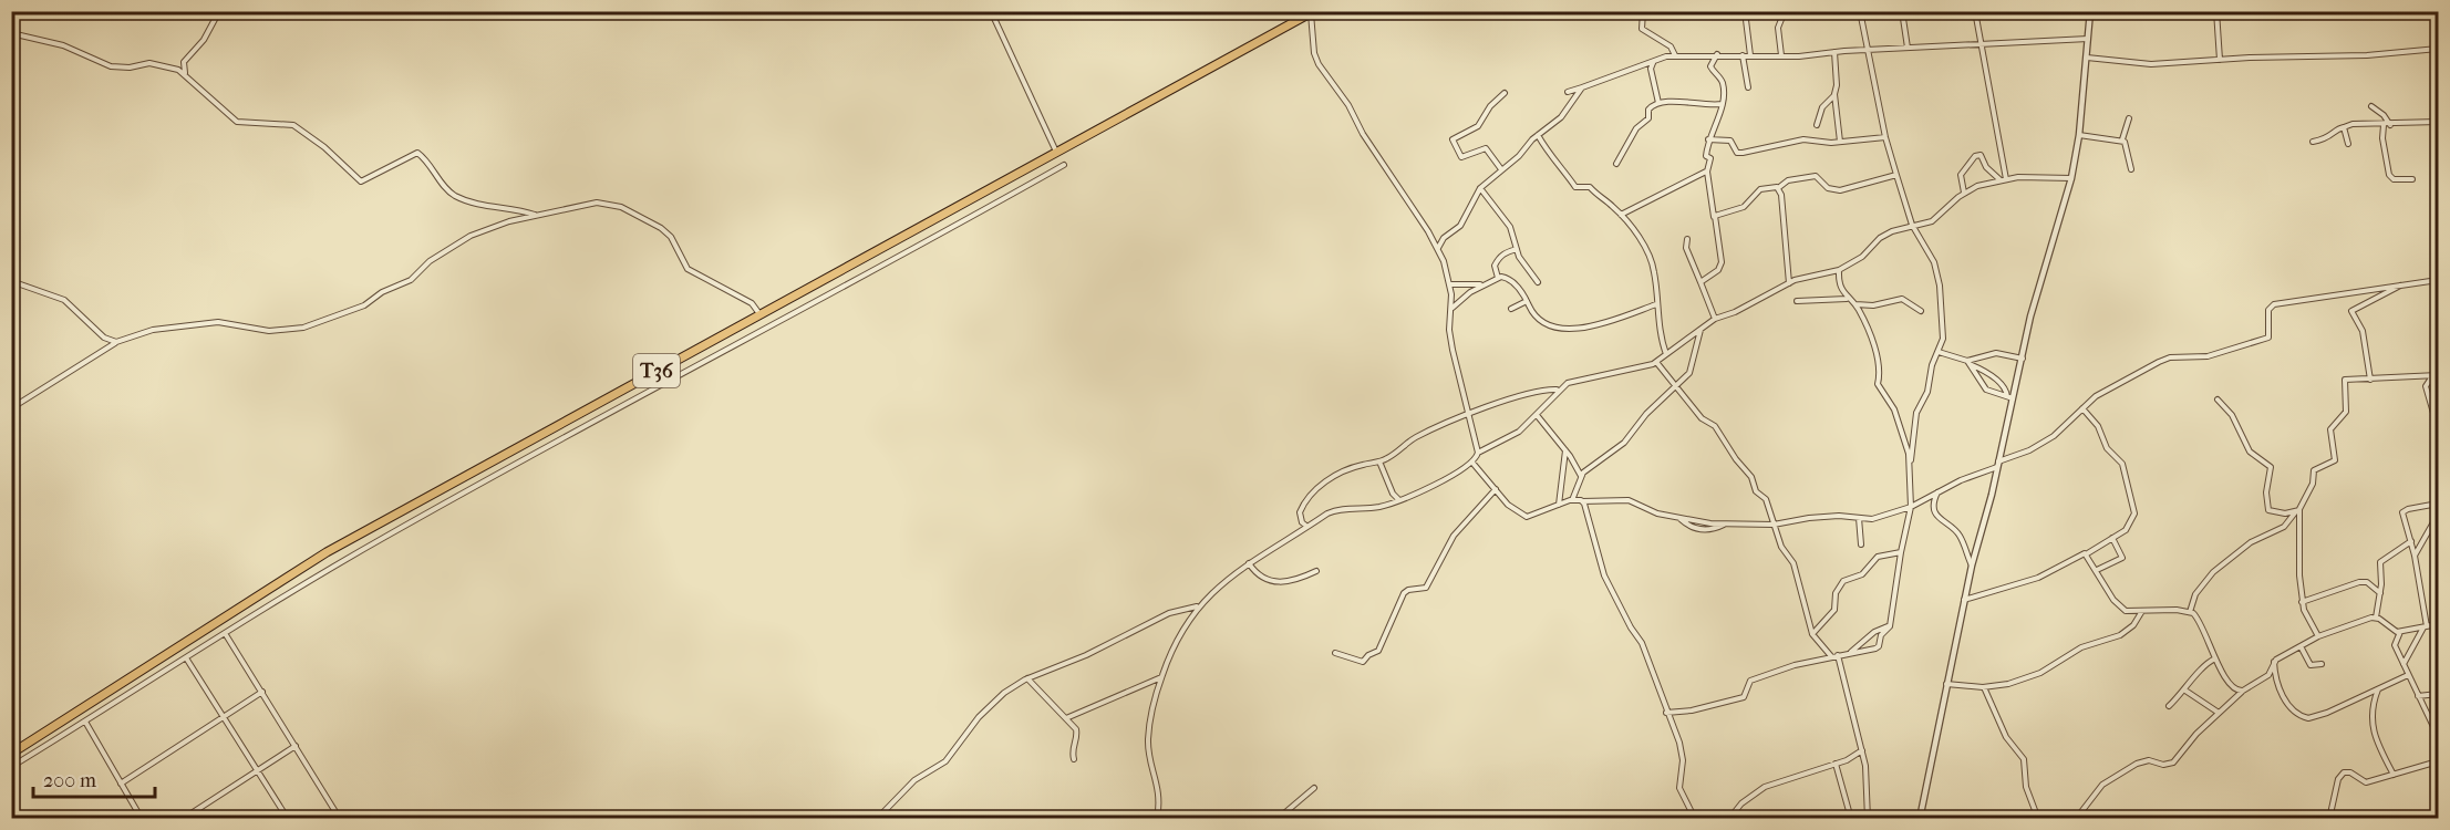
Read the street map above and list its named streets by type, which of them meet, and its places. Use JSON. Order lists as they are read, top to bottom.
{
  "streets": {
    "highway": ["T36"]
  },
  "scale_bar": "200 m"
}
